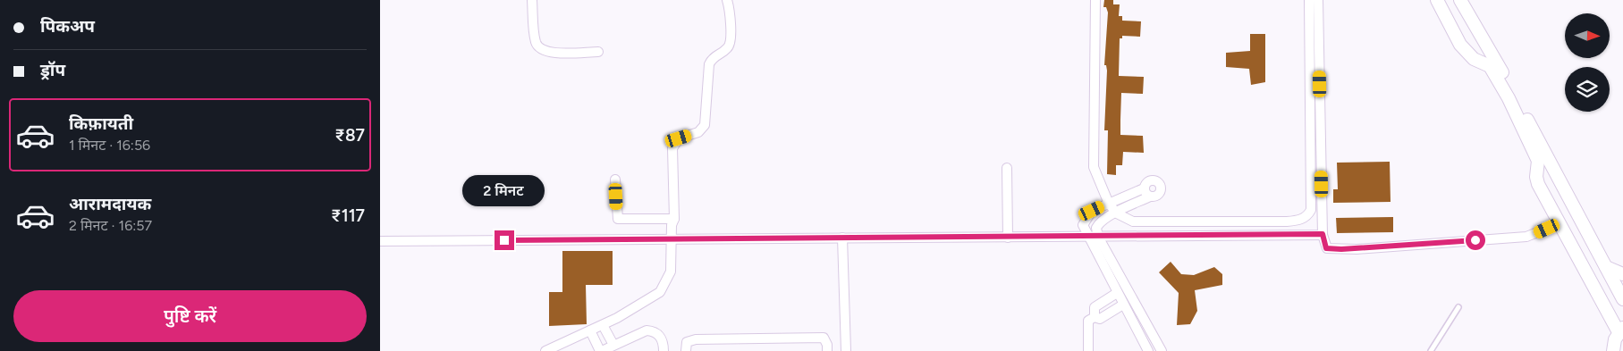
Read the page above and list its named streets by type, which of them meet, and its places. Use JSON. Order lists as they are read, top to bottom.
{
  "north": "right",
  "page": {
    "banner": ["पिकअप", "ड्रॉप"],
    "list": [
      {
        "name": "किफ़ायती",
        "note": "1 मिनट · 16:56",
        "value": "₹87"
      },
      {
        "name": "आरामदायक",
        "note": "2 मिनट · 16:57",
        "value": "₹117"
      }
    ],
    "bubble": "2 मिनट",
    "buttons": "पुष्टि करें"
  }
}
